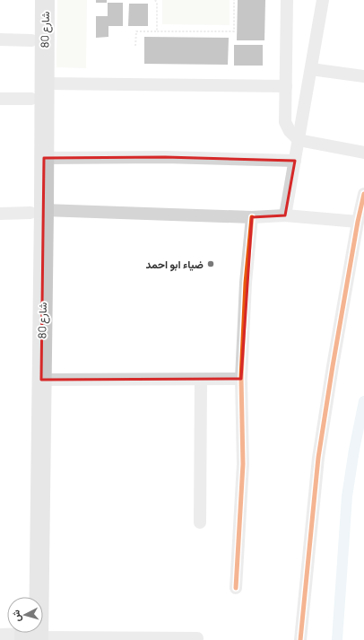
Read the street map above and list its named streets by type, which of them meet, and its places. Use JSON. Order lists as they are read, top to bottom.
{
  "streets": {
    "main road": ["شارع 80"]
  },
  "places": ["ضياء ابو احمد"],
  "north": "left"
}
